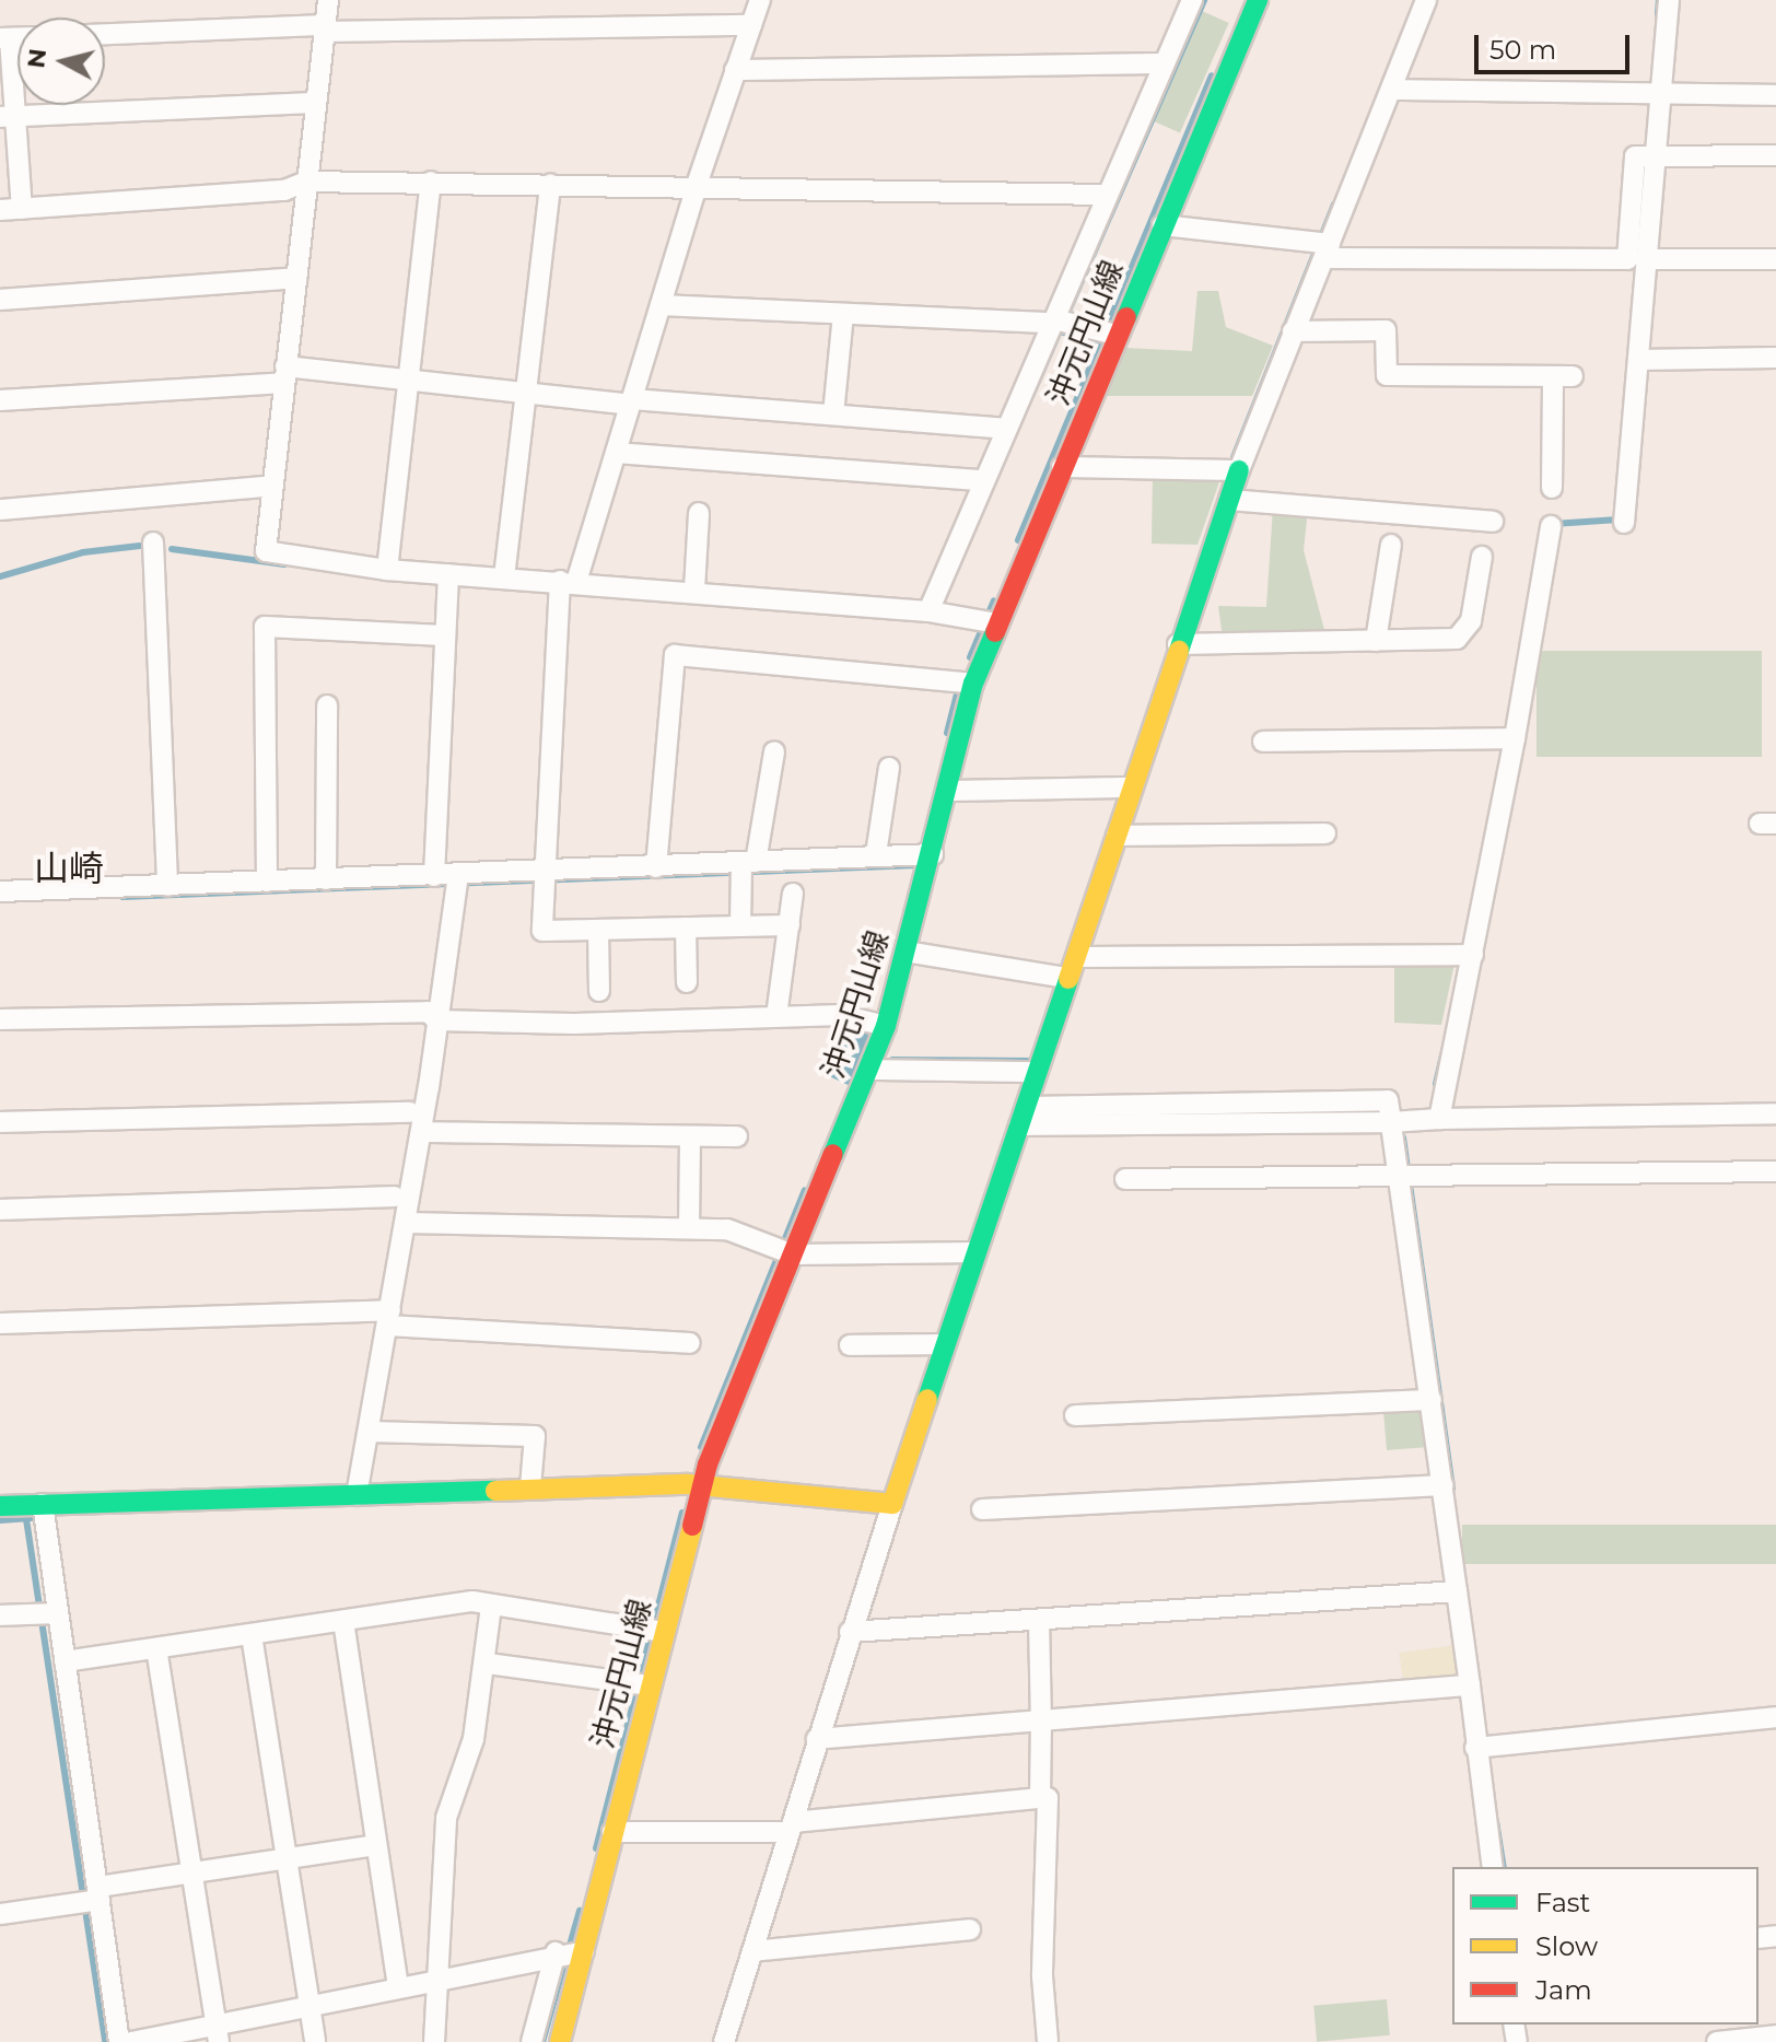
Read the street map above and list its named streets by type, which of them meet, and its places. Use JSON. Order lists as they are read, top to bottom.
{
  "streets": {
    "main road": ["沖元円山線"]
  },
  "districts": ["山崎"],
  "legend": ["Fast", "Slow", "Jam"],
  "scale_bar": "50 m",
  "north": "left"
}
